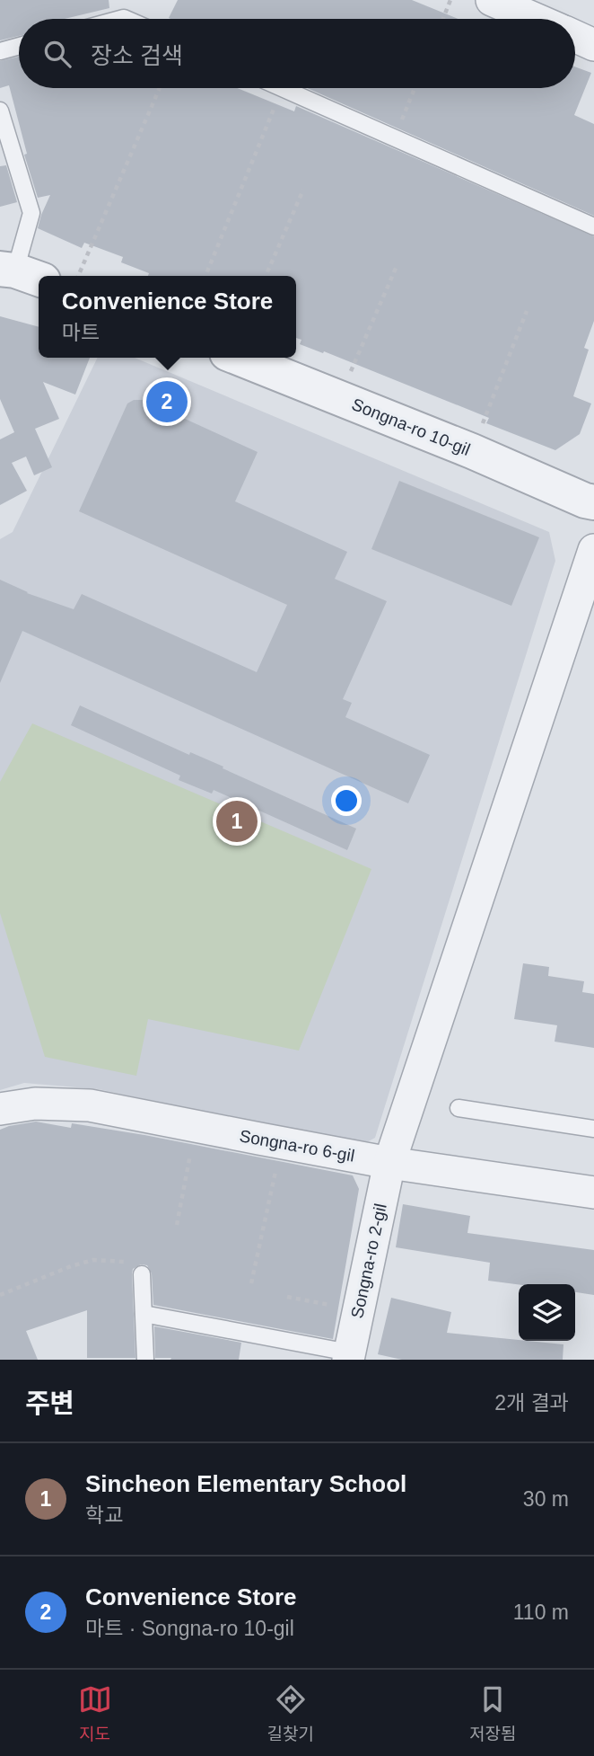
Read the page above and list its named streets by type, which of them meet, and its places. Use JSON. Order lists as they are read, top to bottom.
{
  "streets": {
    "street": ["Songna-ro 10-gil", "Songna-ro 6-gil", "Songna-ro 2-gil"]
  },
  "crossings": [
    ["Songna-ro 6-gil", "Songna-ro 2-gil"]
  ],
  "page": {
    "search": "장소 검색",
    "popup": ["Convenience Store", "마트"],
    "pins": ["2", "1"],
    "heading": ["주변", "2개 결과"],
    "list": [
      {
        "mark": "1",
        "name": "Sincheon Elementary School",
        "note": "학교",
        "value": "30 m"
      },
      {
        "mark": "2",
        "name": "Convenience Store",
        "note": "마트 · Songna-ro 10-gil",
        "value": "110 m"
      }
    ],
    "nav": ["지도", "길찾기", "저장됨"]
  }
}
